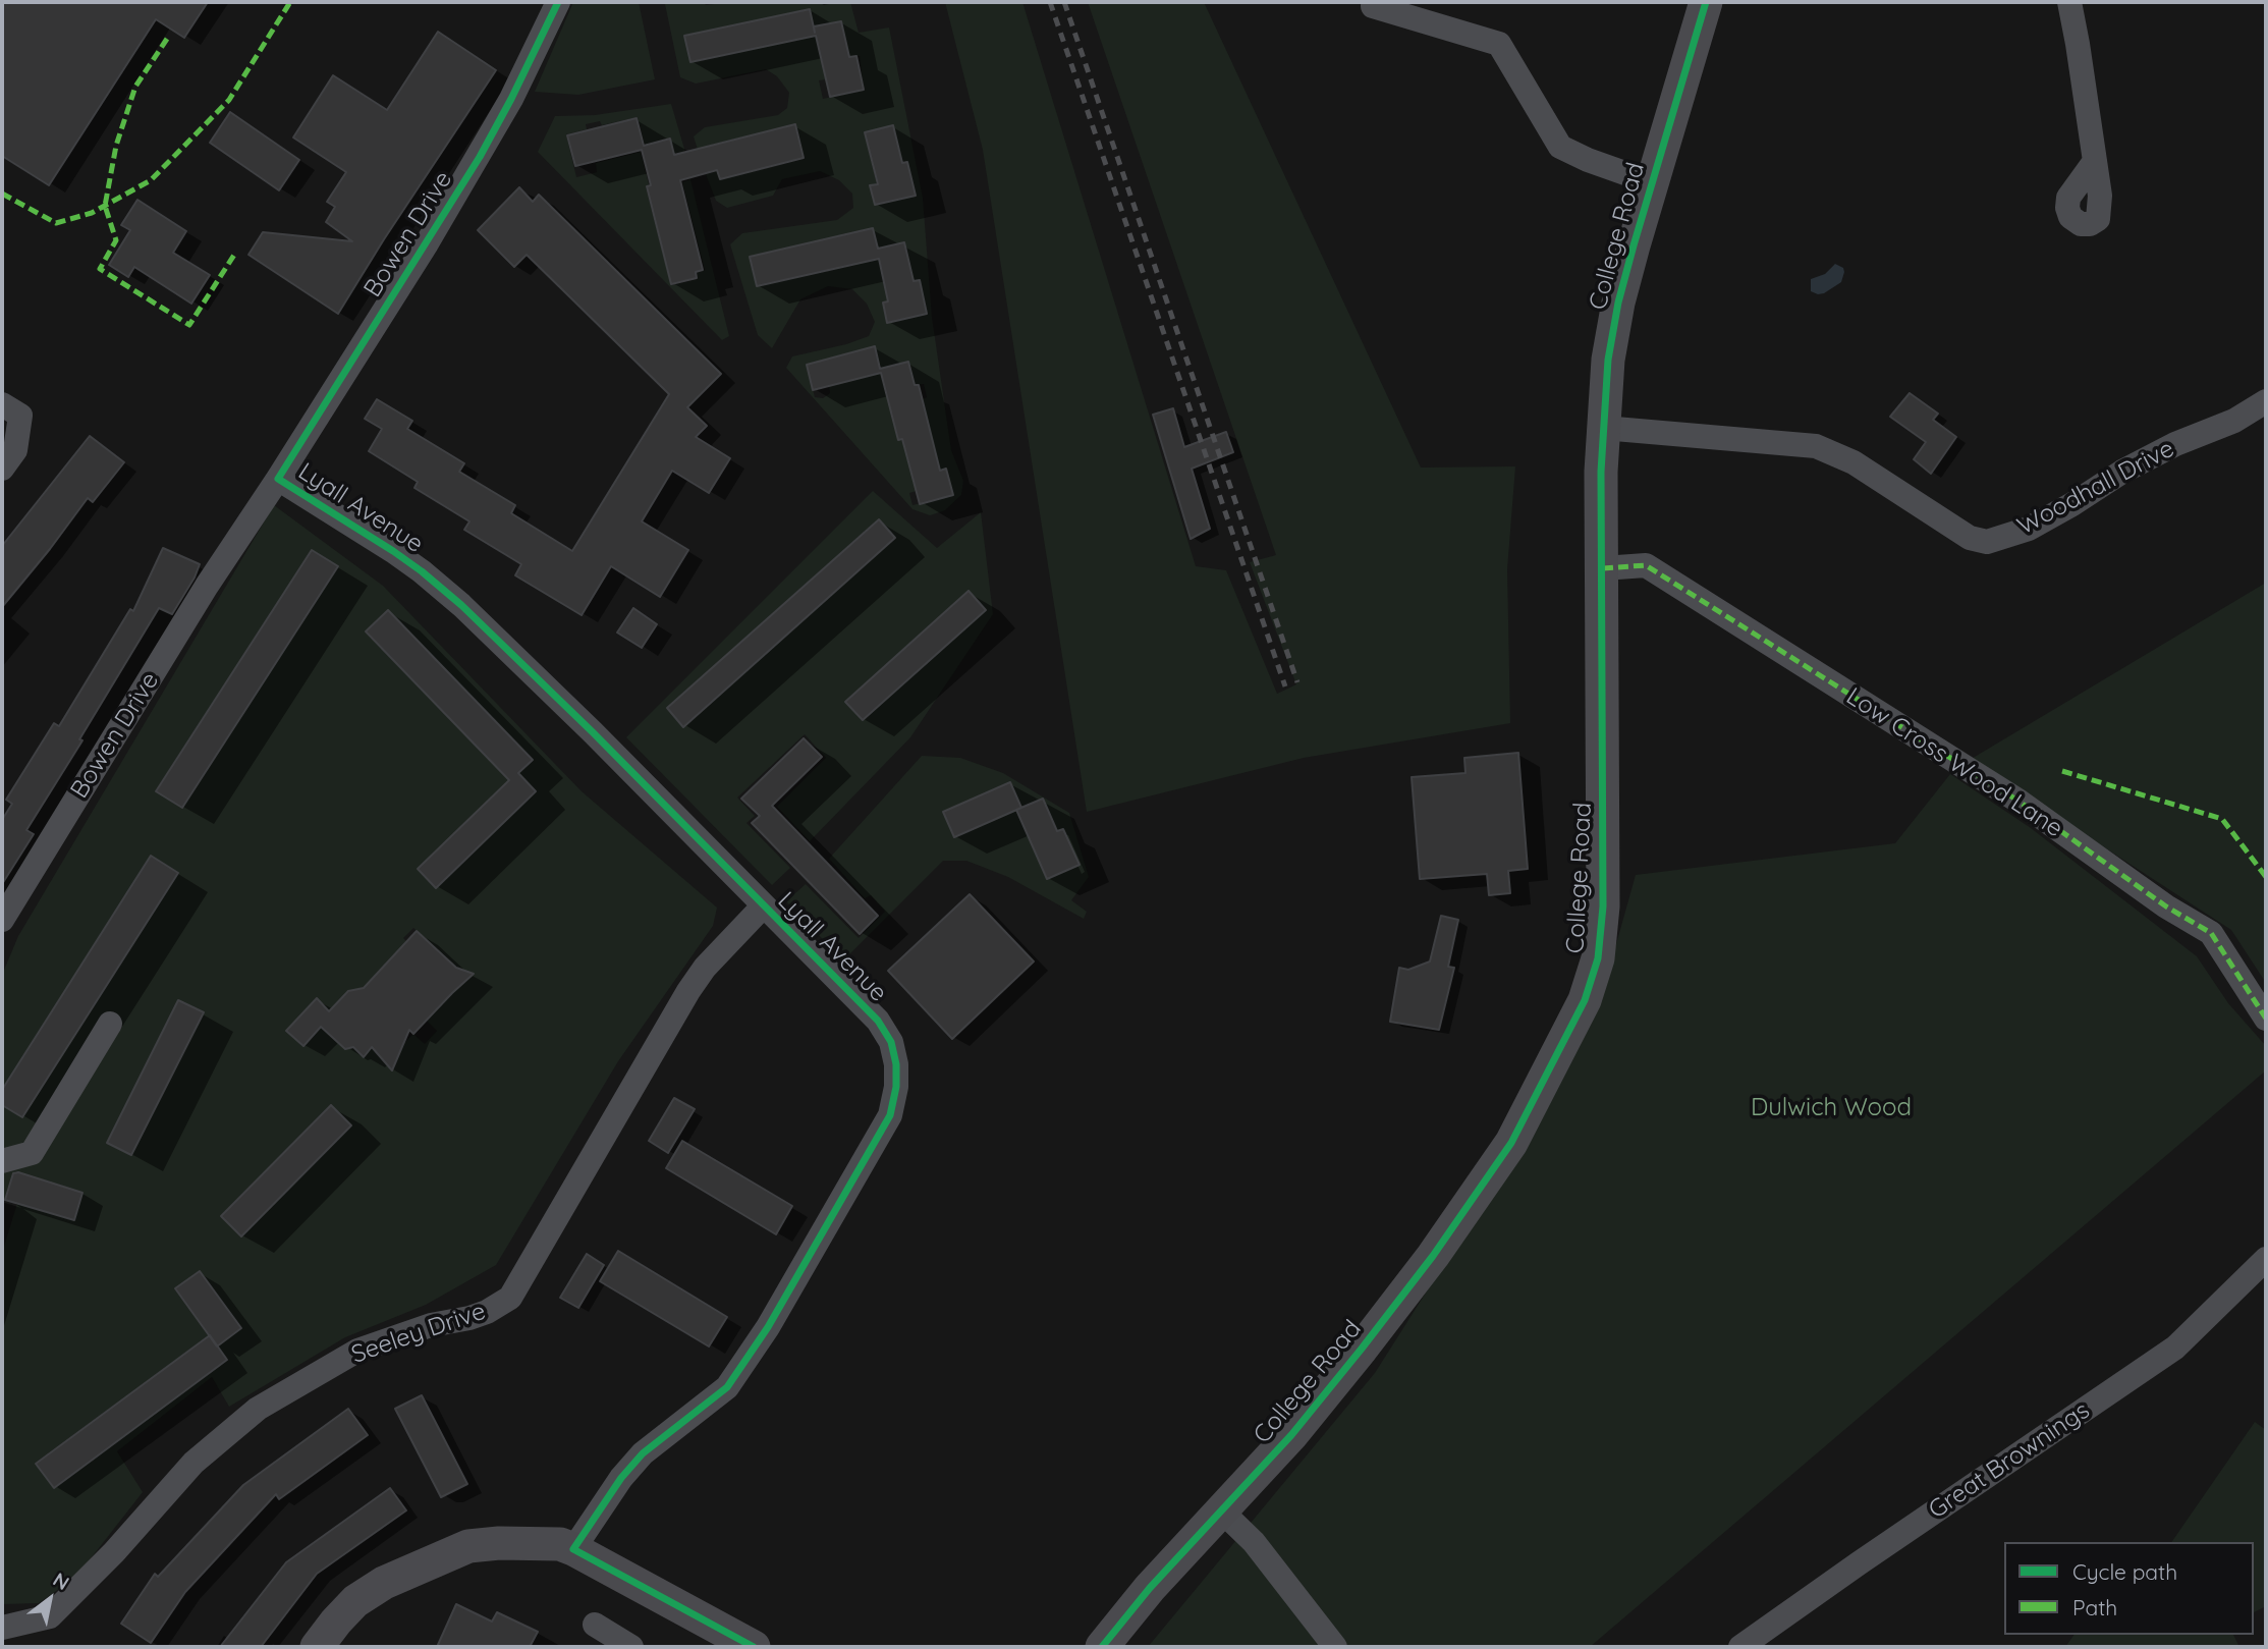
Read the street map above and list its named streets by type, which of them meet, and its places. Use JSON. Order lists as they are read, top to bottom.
{
  "streets": {
    "street": [
      "Bowen Drive",
      "College Road",
      "Woodhall Drive",
      "Lyall Avenue",
      "Low Cross Wood Lane",
      "Seeley Drive",
      "Great Brownings"
    ]
  },
  "crossings": [
    ["Bowen Drive", "Lyall Avenue"],
    ["College Road", "Woodhall Drive"],
    ["College Road", "Low Cross Wood Lane"],
    ["Lyall Avenue", "Seeley Drive"]
  ],
  "parks": ["Dulwich Wood"],
  "legend": ["Cycle path", "Path"],
  "north": "top right"
}
